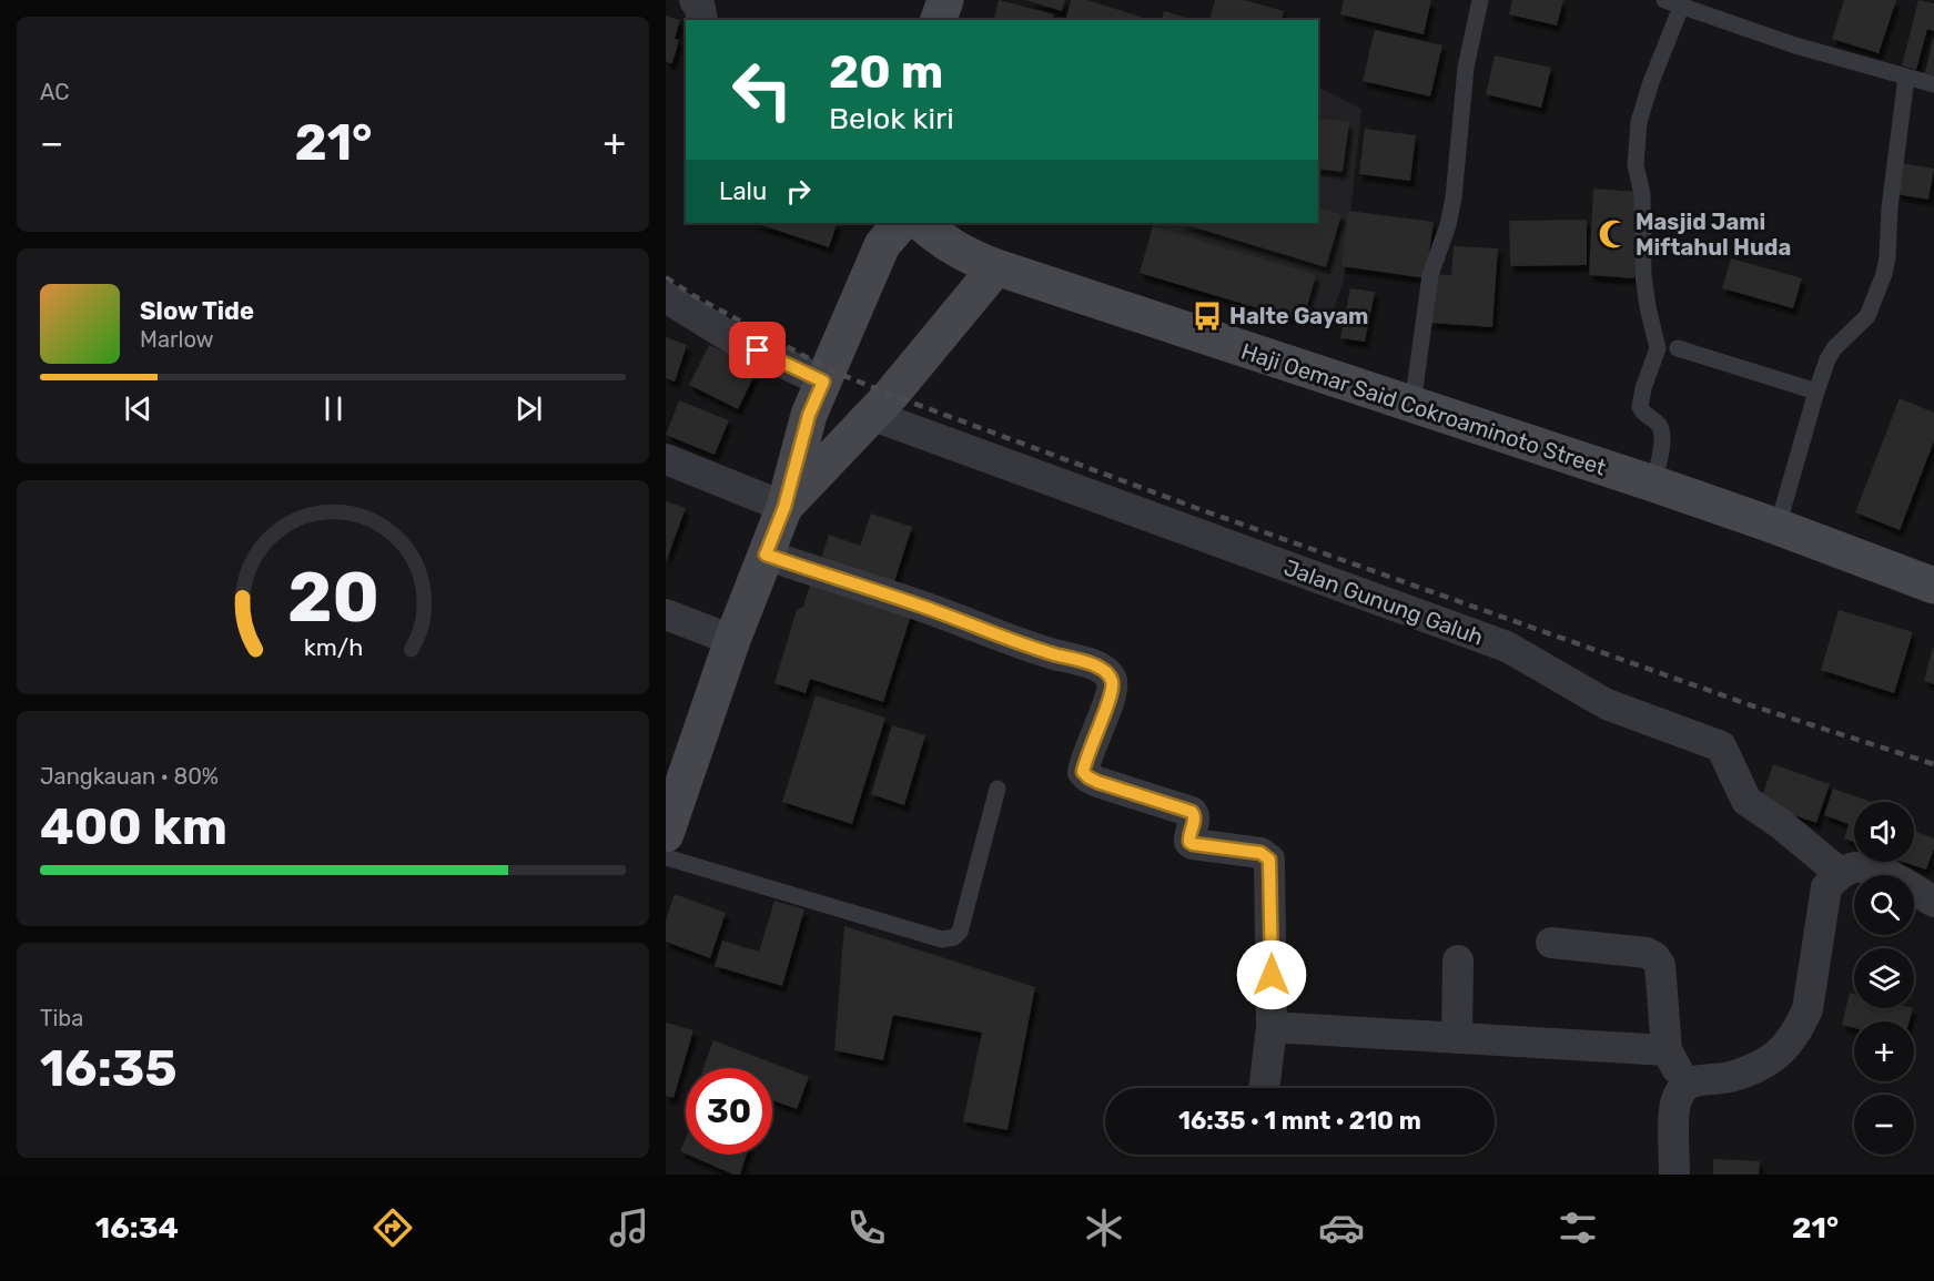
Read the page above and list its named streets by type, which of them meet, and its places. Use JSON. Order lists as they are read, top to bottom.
{
  "streets": {
    "main road": ["Haji Oemar Said Cokroaminoto Street"],
    "street": ["Jalan Gunung Galuh"]
  },
  "places": {
    "mosque": ["Masjid Jami Miftahul Huda"],
    "bus stop": ["Halte Gayam"]
  },
  "page": {
    "tile": [
      "AC",
      ["Jangkauan · 80%", "400 km"],
      ["Tiba", "16:35"]
    ],
    "turn": ["20 m", "Belok kiri"],
    "heat": ["−", "21°", "+"],
    "then": "Lalu",
    "song": ["Slow Tide", "Marlow"],
    "map_buttons": ["+", "−"],
    "limit": "30",
    "trip": "16:35 · 1 mnt · 210 m",
    "tabs": ["16:34", "21°"],
    "gauge": ["20", "km/h"]
  }
}
